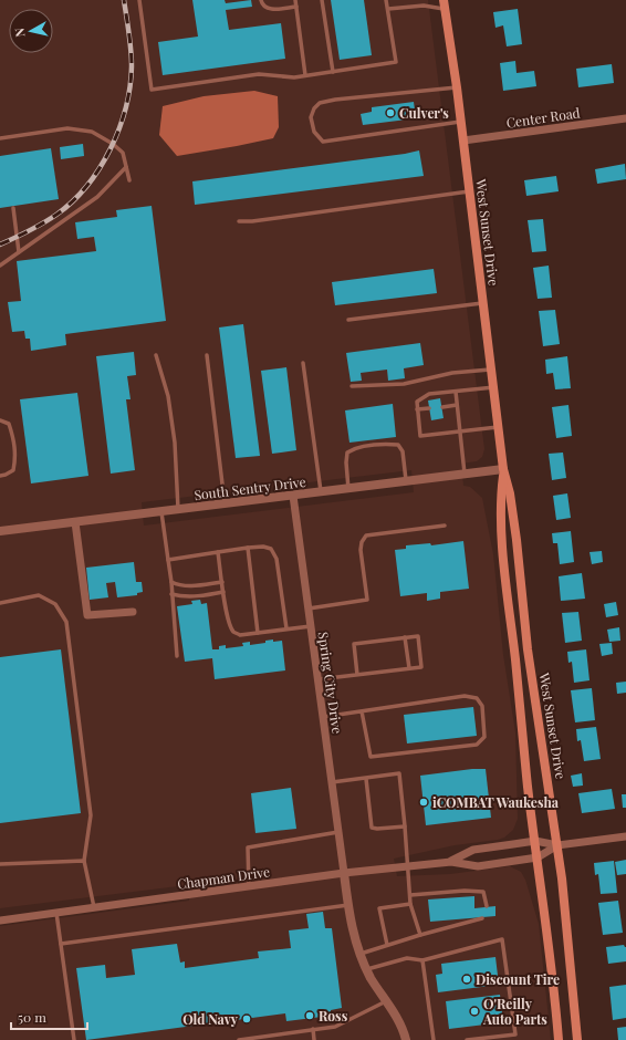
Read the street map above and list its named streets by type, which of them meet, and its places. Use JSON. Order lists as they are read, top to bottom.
{
  "streets": {
    "main road": ["West Sunset Drive"],
    "street": [
      "Center Road",
      "South Sentry Drive",
      "Spring City Drive",
      "Chapman Drive"
    ]
  },
  "crossings": [
    ["Center Road", "West Sunset Drive"],
    ["West Sunset Drive", "South Sentry Drive"],
    ["West Sunset Drive", "Chapman Drive"],
    ["South Sentry Drive", "Spring City Drive"],
    ["Spring City Drive", "Chapman Drive"]
  ],
  "places": [
    "Culver's",
    "iCOMBAT Waukesha",
    "Discount Tire",
    "O'Reilly Auto Parts",
    "Ross",
    "Old Navy"
  ],
  "scale_bar": "50 m",
  "north": "left"
}
